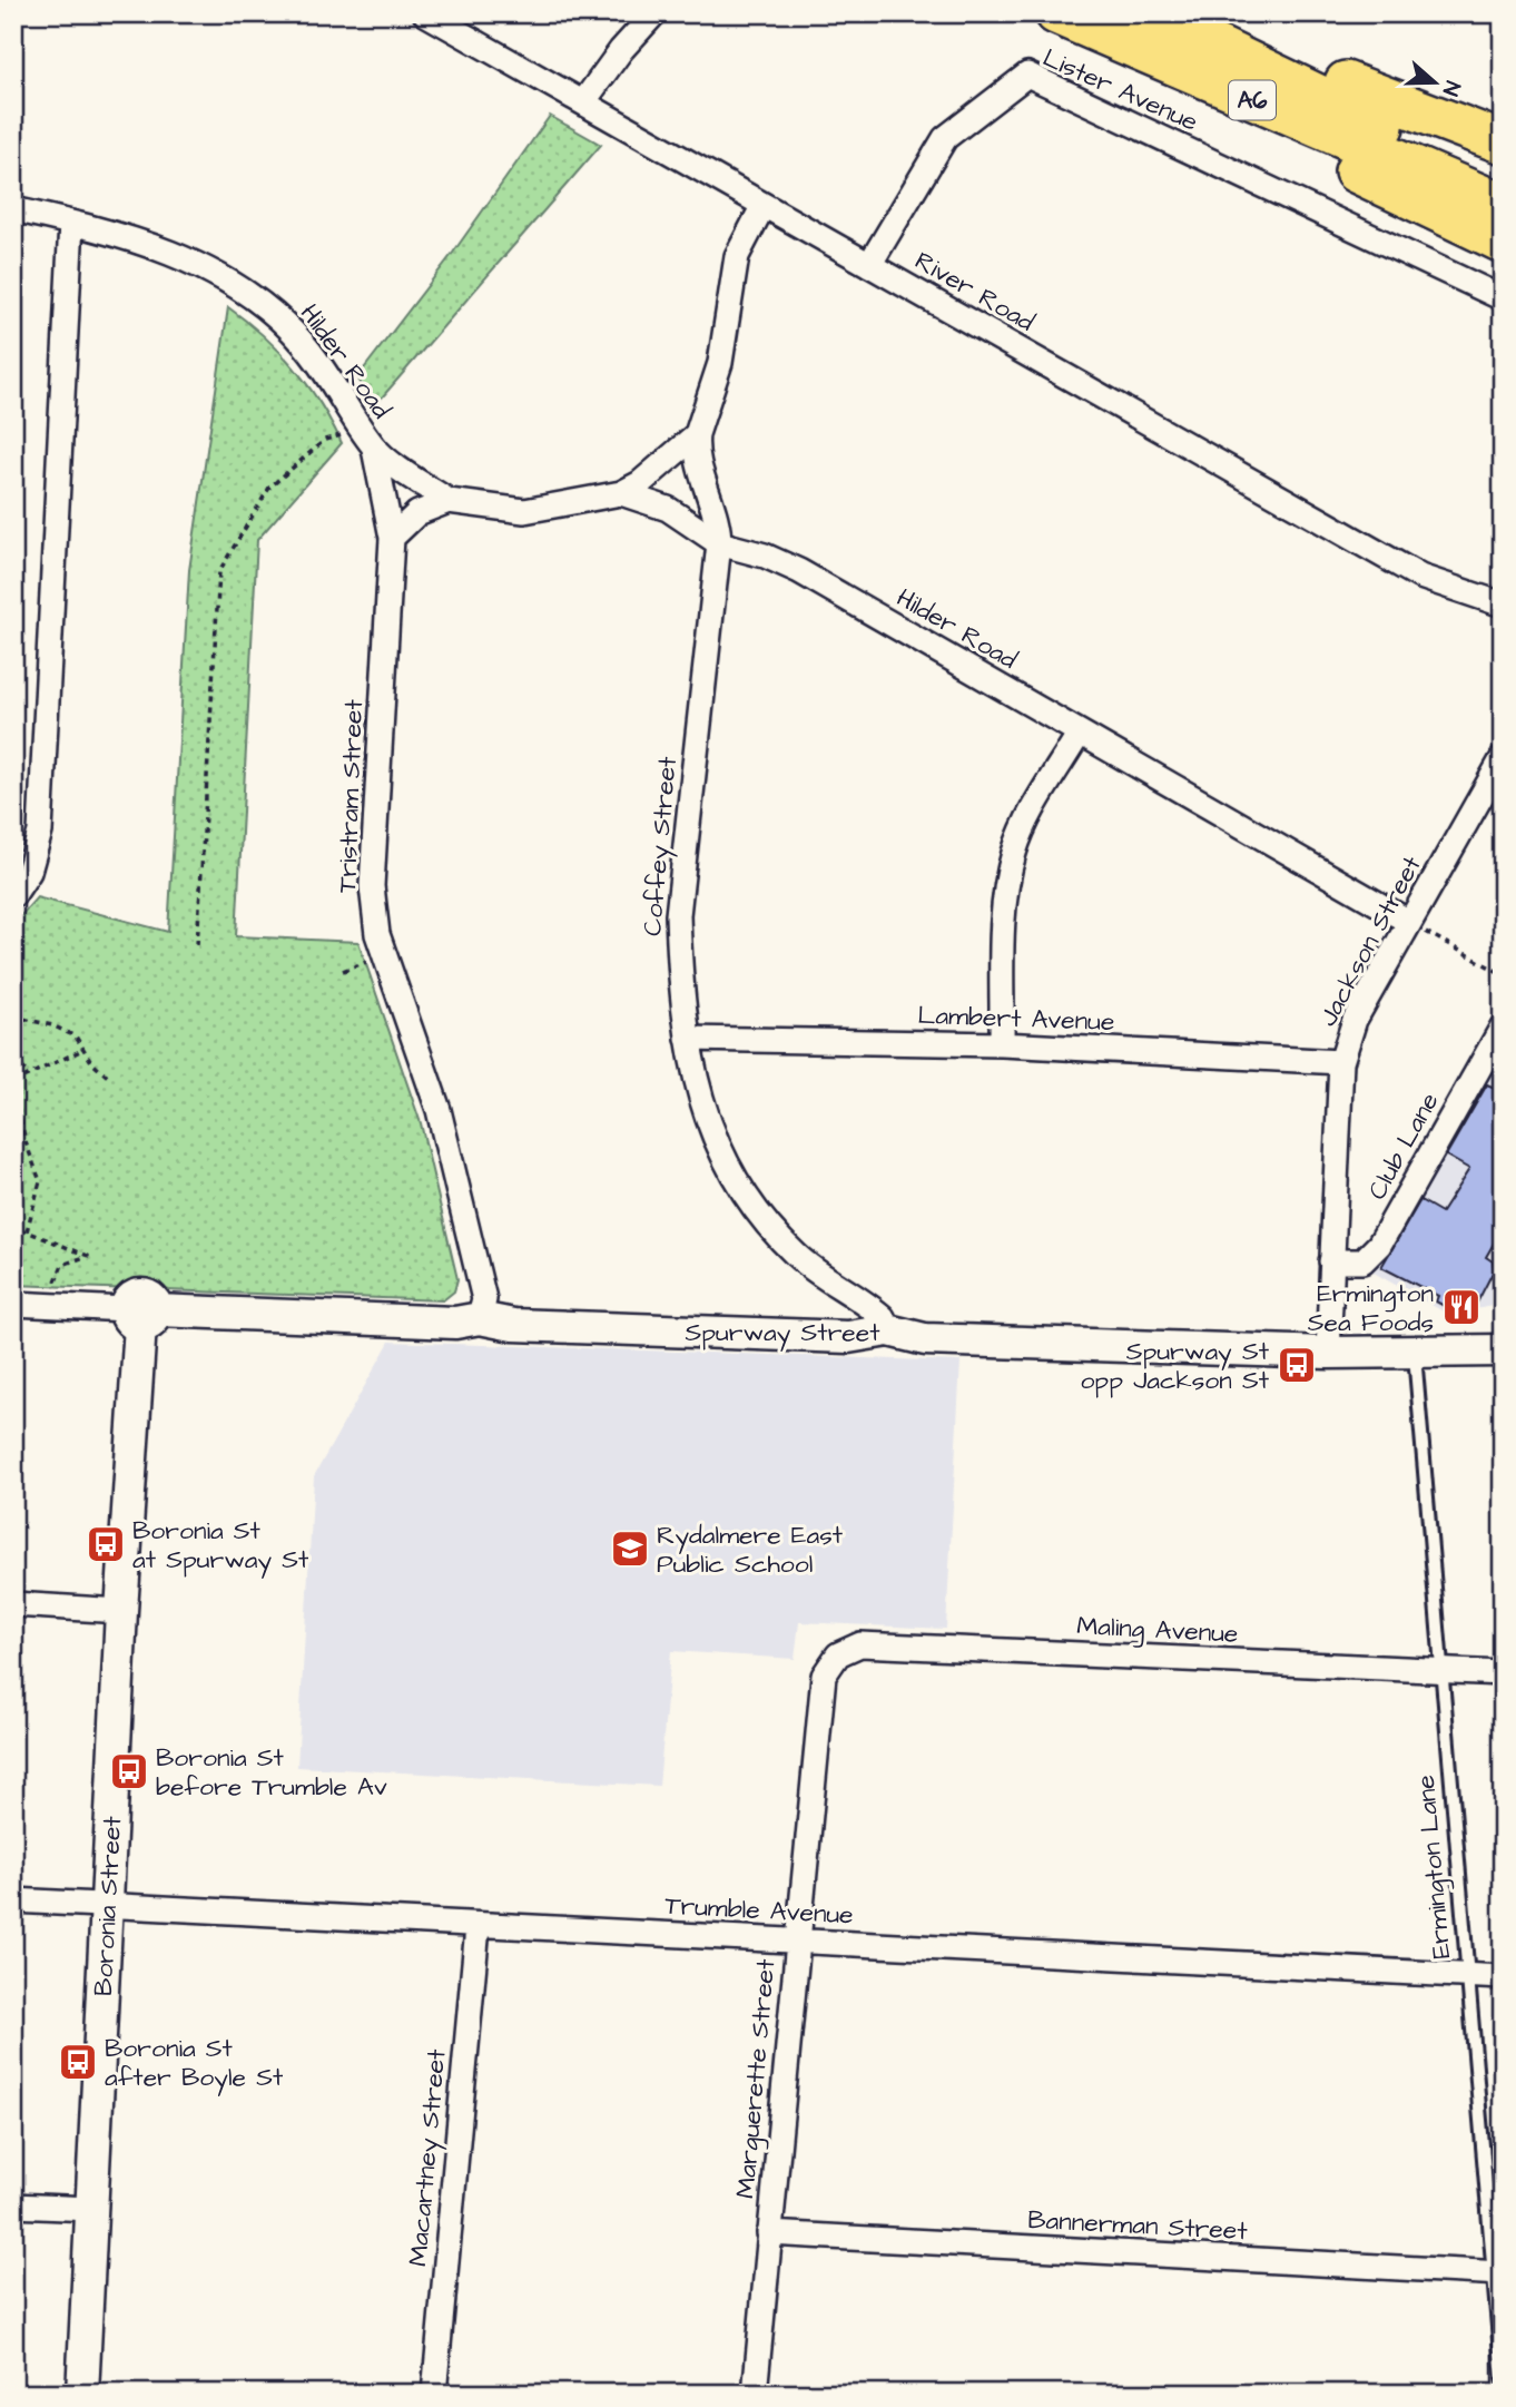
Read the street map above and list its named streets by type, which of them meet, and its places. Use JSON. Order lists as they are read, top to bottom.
{
  "streets": {
    "highway": ["A6"],
    "street": [
      "Lister Avenue",
      "River Road",
      "Hilder Road",
      "Tristram Street",
      "Coffey Street",
      "Jackson Street",
      "Lambert Avenue",
      "Club Lane",
      "Spurway Street",
      "Maling Avenue",
      "Boronia Street",
      "Trumble Avenue",
      "Marguerette Street",
      "Macartney Street",
      "Bannerman Street"
    ],
    "lane": ["Ermington Lane"]
  },
  "crossings": [
    ["Lister Avenue", "River Road"],
    ["River Road", "Coffey Street"],
    ["Hilder Road", "Tristram Street"],
    ["Hilder Road", "Coffey Street"],
    ["Hilder Road", "Jackson Street"],
    ["Tristram Street", "Spurway Street"],
    ["Coffey Street", "Lambert Avenue"],
    ["Coffey Street", "Spurway Street"],
    ["Jackson Street", "Lambert Avenue"],
    ["Jackson Street", "Club Lane"],
    ["Jackson Street", "Spurway Street"],
    ["Spurway Street", "Ermington Lane"],
    ["Spurway Street", "Boronia Street"],
    ["Maling Avenue", "Ermington Lane"],
    ["Maling Avenue", "Marguerette Street"],
    ["Ermington Lane", "Trumble Avenue"],
    ["Ermington Lane", "Bannerman Street"],
    ["Boronia Street", "Trumble Avenue"],
    ["Trumble Avenue", "Marguerette Street"],
    ["Trumble Avenue", "Macartney Street"],
    ["Marguerette Street", "Bannerman Street"]
  ],
  "places": {
    "restaurant": ["Ermington Sea Foods"],
    "bus stop": [
      "Spurway St opp Jackson St",
      "Boronia St at Spurway St",
      "Boronia St before Trumble Av",
      "Boronia St after Boyle St"
    ],
    "school or university": ["Rydalmere East Public School"]
  },
  "north": "right"
}
